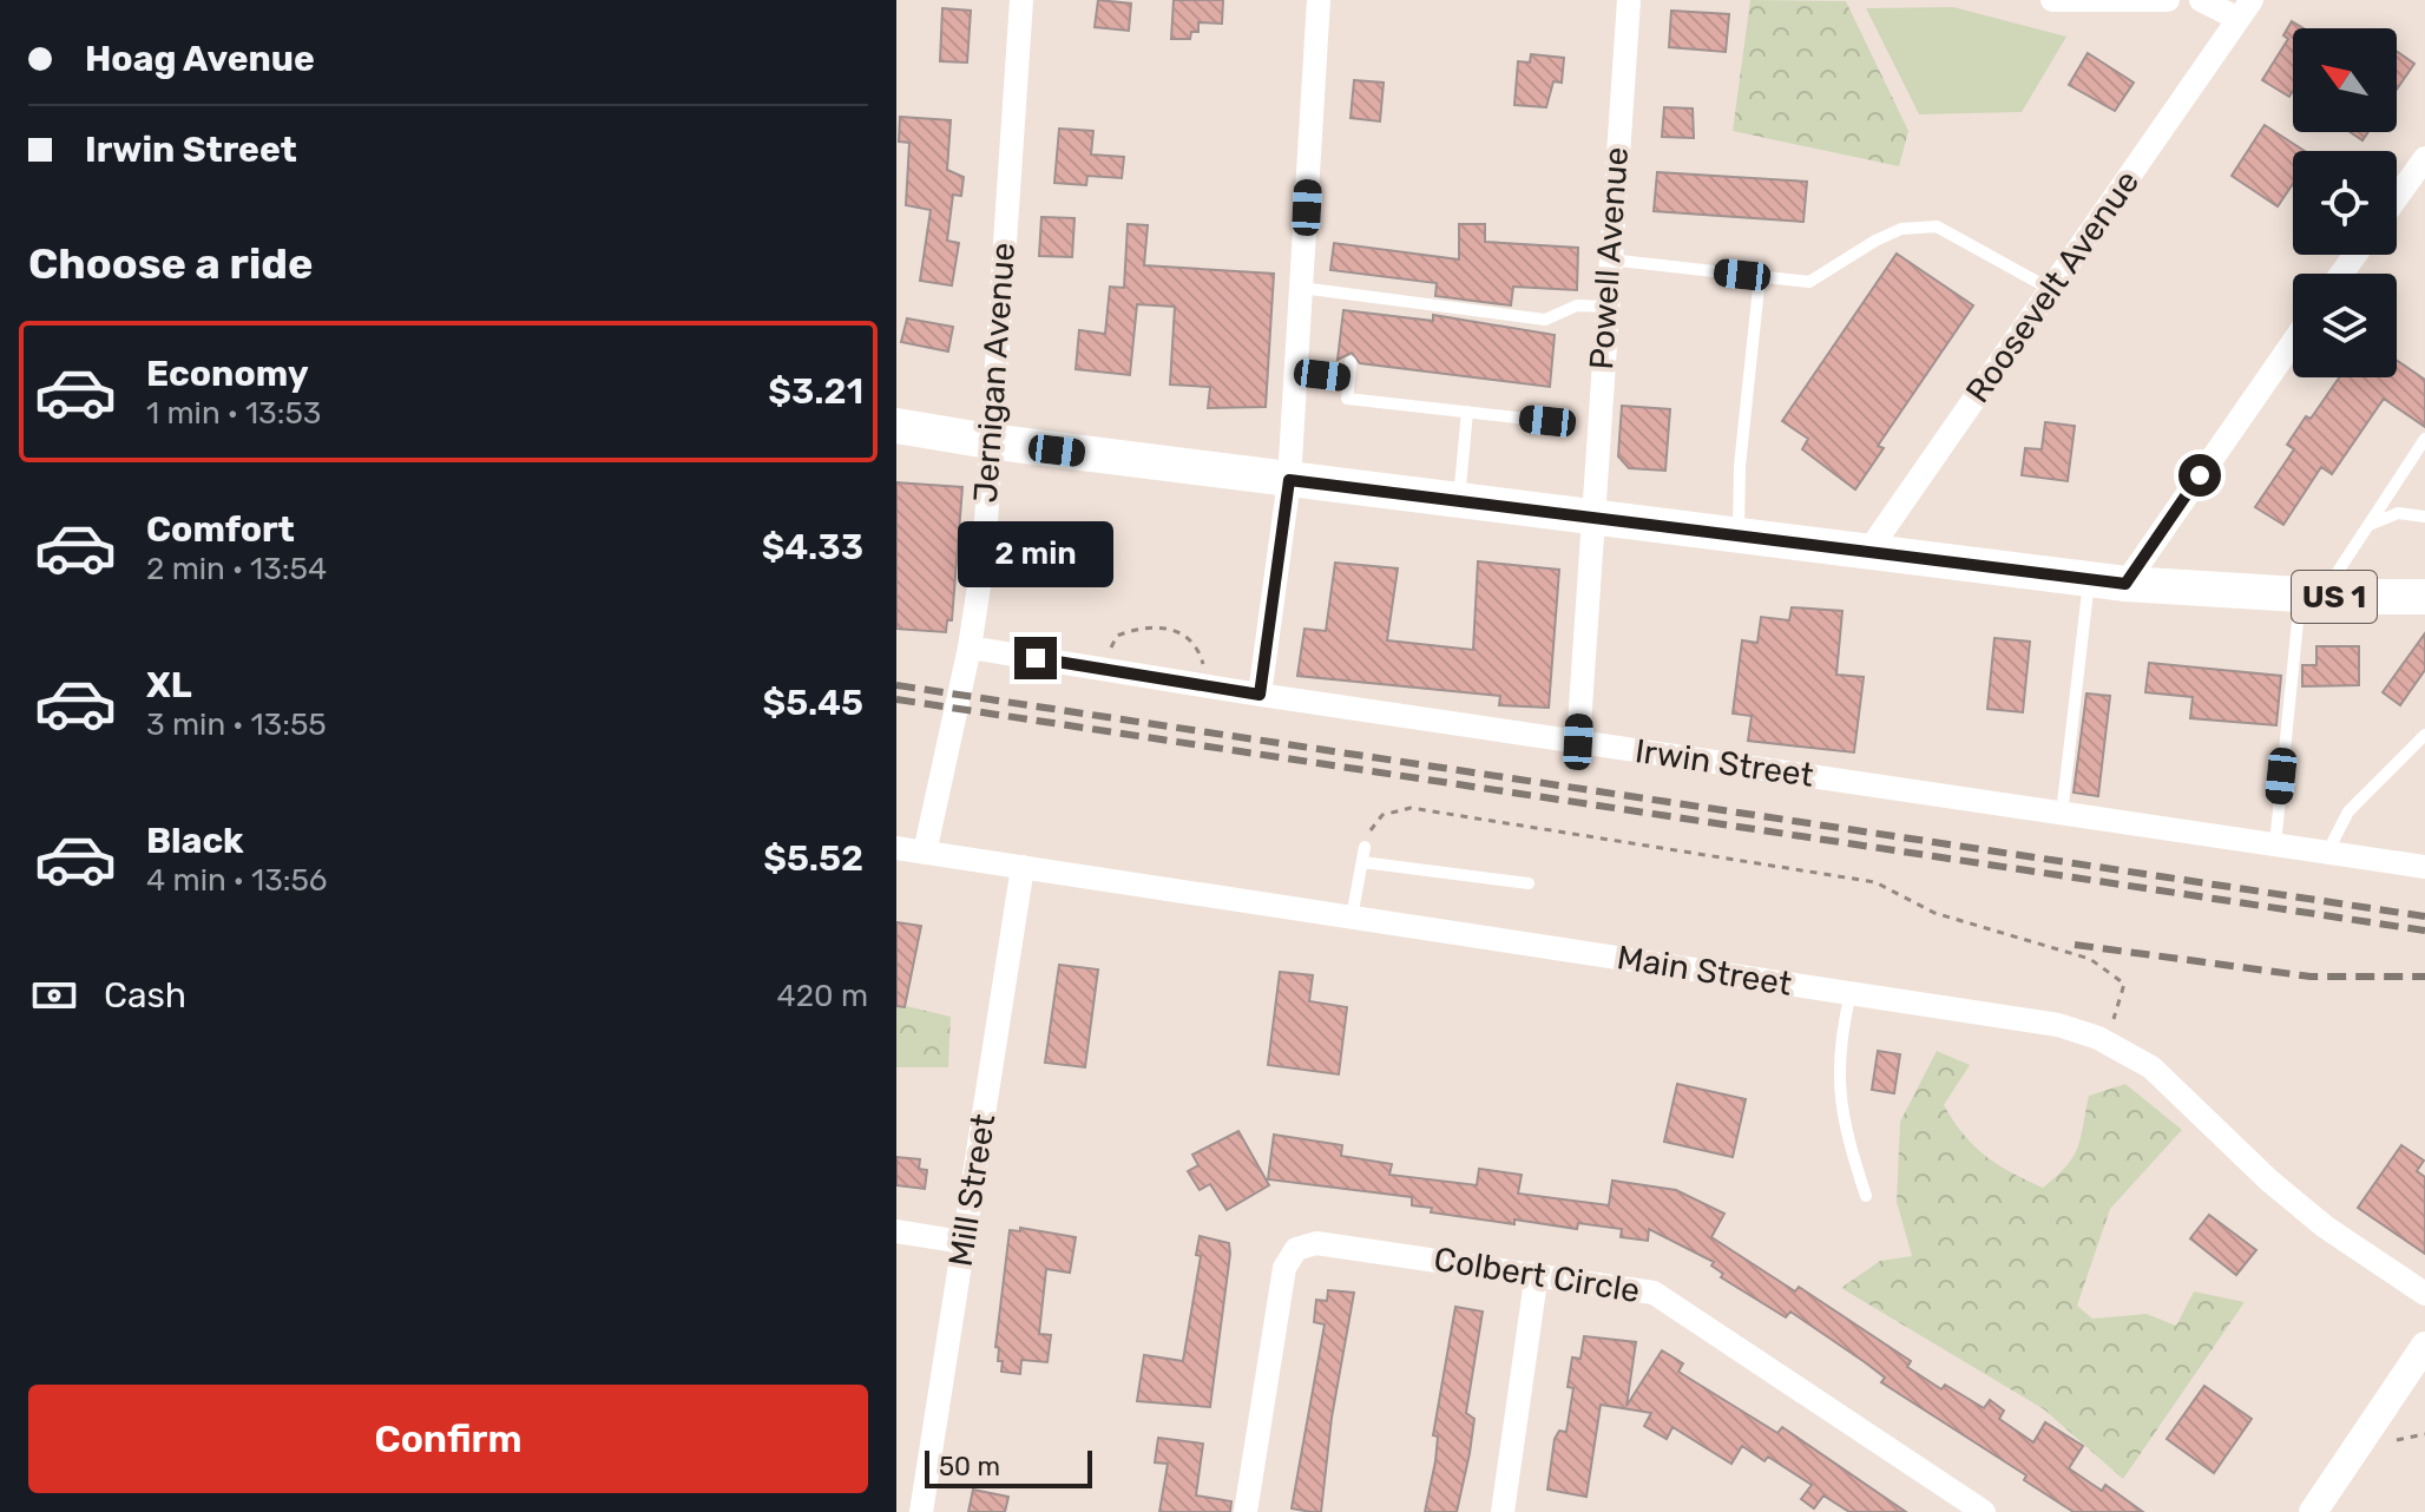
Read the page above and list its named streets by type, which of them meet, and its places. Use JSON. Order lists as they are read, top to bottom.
{
  "streets": {
    "main road": ["US 1"],
    "street": [
      "Powell Avenue",
      "Roosevelt Avenue",
      "Jernigan Avenue",
      "Irwin Street",
      "Main Street",
      "Mill Street",
      "Colbert Circle"
    ]
  },
  "crossings": [
    ["Powell Avenue", "US 1"],
    ["Powell Avenue", "Irwin Street"],
    ["Roosevelt Avenue", "US 1"],
    ["Jernigan Avenue", "US 1"],
    ["Jernigan Avenue", "Irwin Street"],
    ["Jernigan Avenue", "Main Street"],
    ["Main Street", "Mill Street"]
  ],
  "scale_bar": "50 m",
  "north": "top left",
  "page": {
    "banner": ["Hoag Avenue", "Irwin Street"],
    "heading": "Choose a ride",
    "list": [
      {
        "name": "Economy",
        "note": "1 min · 13:53",
        "value": "$3.21"
      },
      {
        "name": "Comfort",
        "note": "2 min · 13:54",
        "value": "$4.33"
      },
      {
        "name": "XL",
        "note": "3 min · 13:55",
        "value": "$5.45"
      },
      {
        "name": "Black",
        "note": "4 min · 13:56",
        "value": "$5.52"
      }
    ],
    "bubble": "2 min",
    "pay": ["Cash", "420 m"],
    "buttons": "Confirm",
    "scale": "50 m"
  }
}
